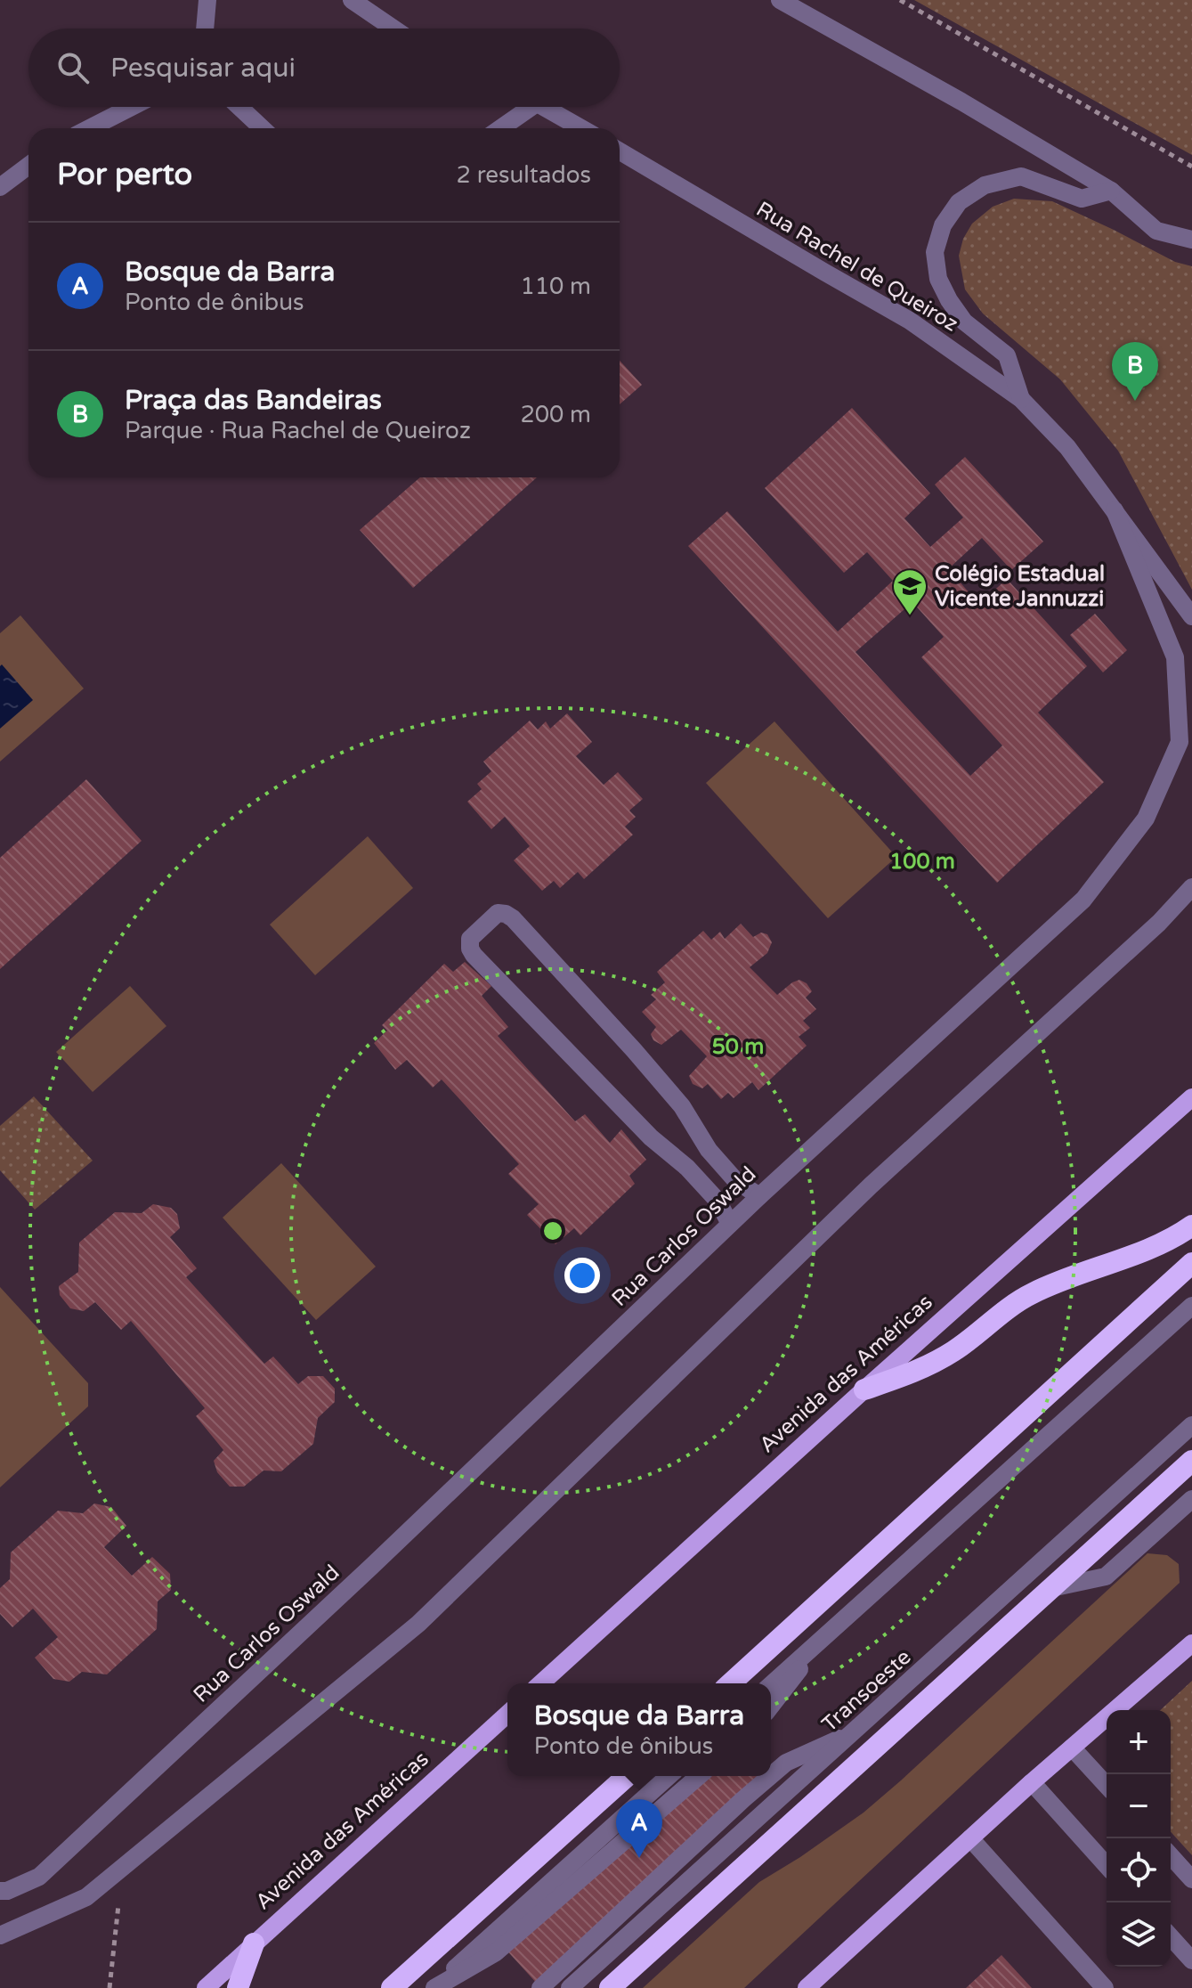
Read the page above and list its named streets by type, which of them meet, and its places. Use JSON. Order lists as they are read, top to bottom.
{
  "streets": {
    "main road": ["Avenida das Américas"],
    "street": ["Rua Rachel de Queiroz", "Rua Carlos Oswald", "Transoeste"]
  },
  "crossings": [
    ["Rua Rachel de Queiroz", "Rua Carlos Oswald"]
  ],
  "places": {
    "school or university": ["Colégio Estadual Vicente Jannuzzi"]
  },
  "page": {
    "search": "Pesquisar aqui",
    "heading": ["Por perto", "2 resultados"],
    "list": [
      {
        "mark": "A",
        "name": "Bosque da Barra",
        "note": "Ponto de ônibus",
        "value": "110 m"
      },
      {
        "mark": "B",
        "name": "Praça das Bandeiras",
        "note": "Parque · Rua Rachel de Queiroz",
        "value": "200 m"
      }
    ],
    "pins": ["B", "A"],
    "popup": ["Bosque da Barra", "Ponto de ônibus"],
    "map_buttons": ["+", "−"]
  },
  "rings": ["100 m", "50 m"]
}
